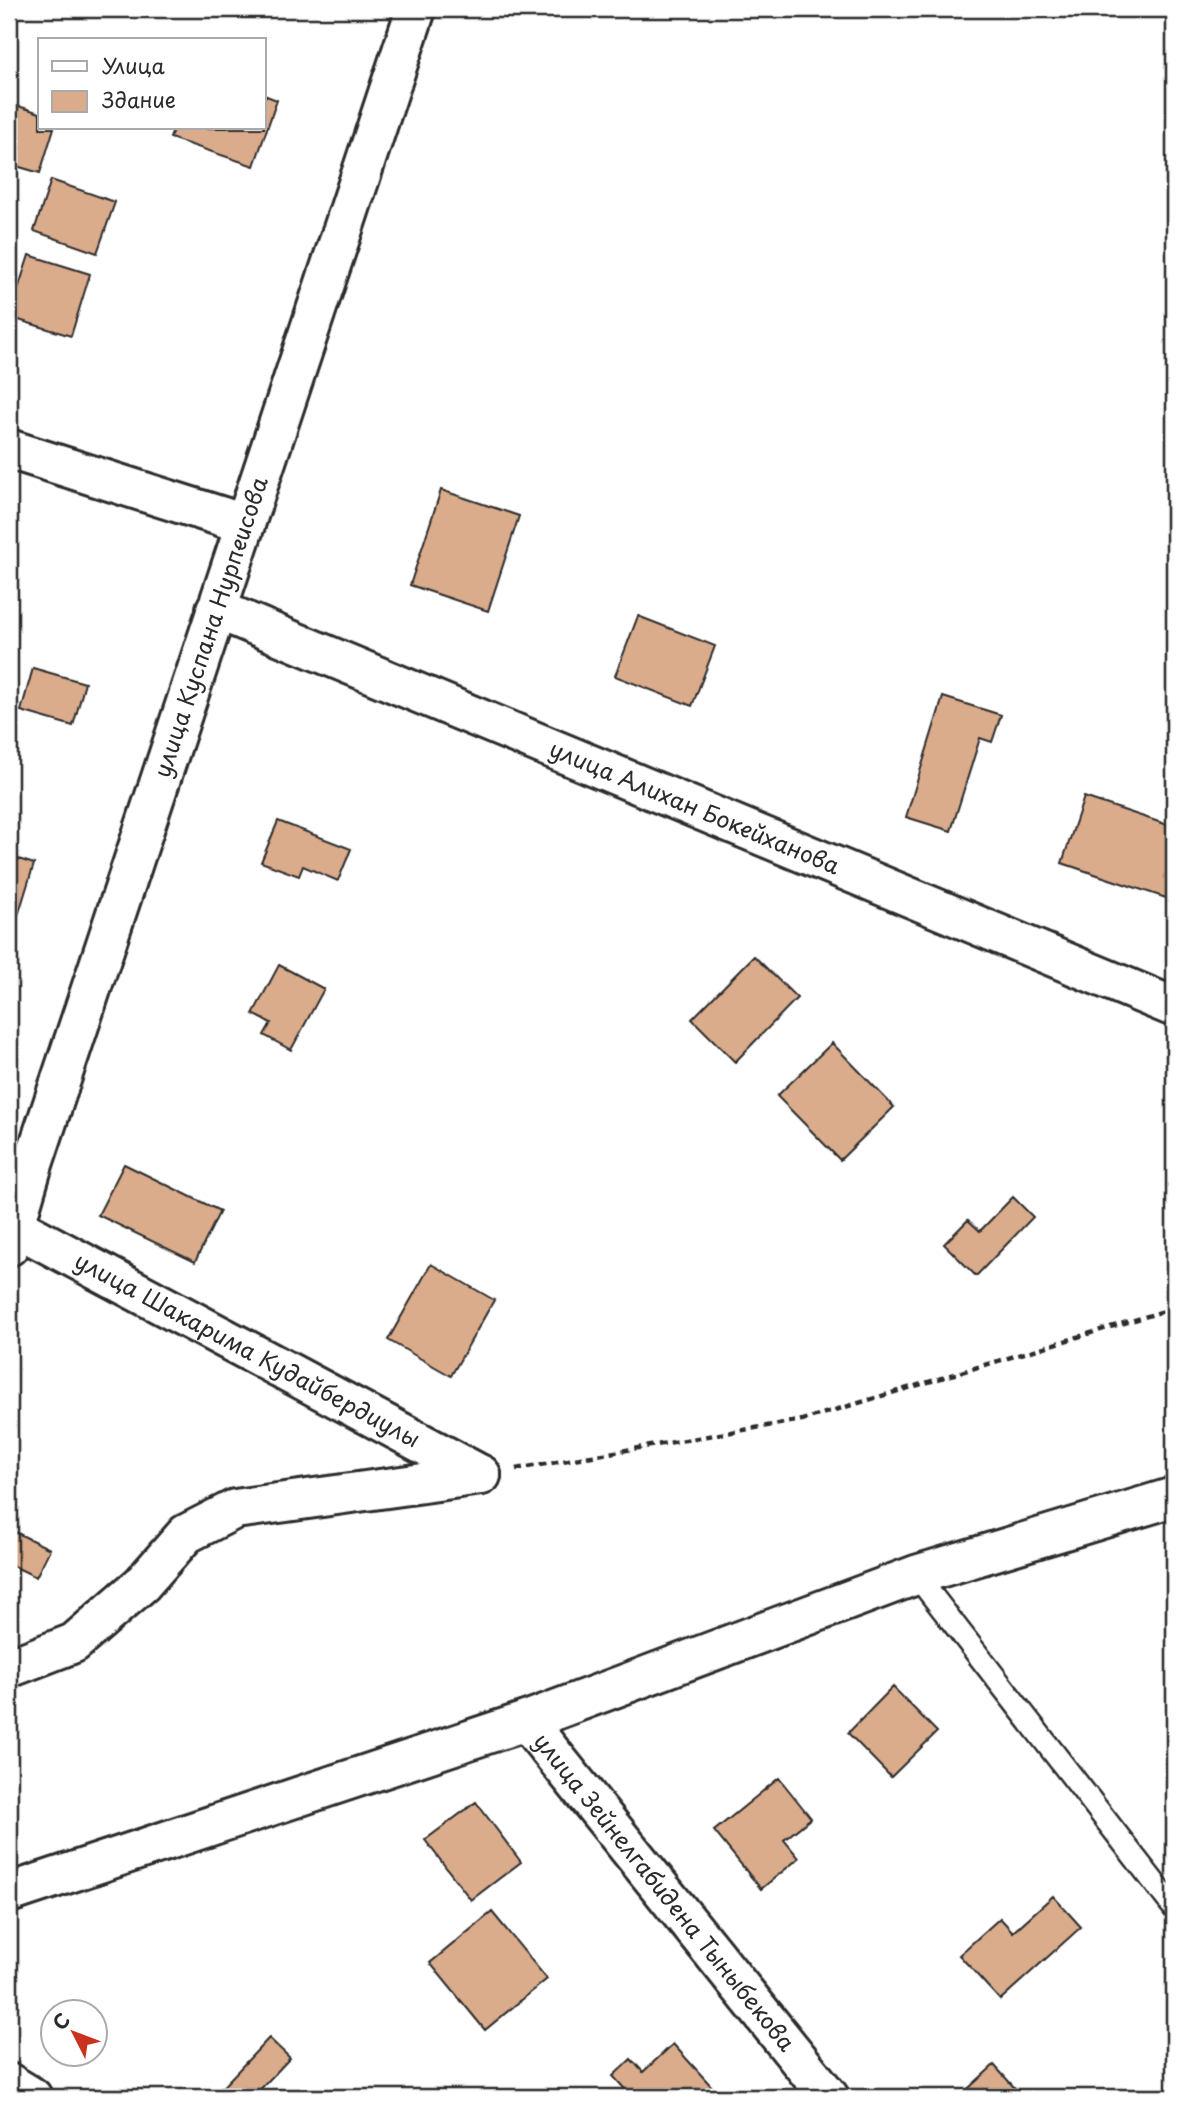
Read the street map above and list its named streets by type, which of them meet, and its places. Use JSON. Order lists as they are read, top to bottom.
{
  "streets": {
    "street": [
      "улица Куспана Нурпеисова",
      "улица Алихан Бокейханова",
      "улица Шакарима Кудайбердиулы",
      "улица Зейнелгабидена Тыныбекова"
    ]
  },
  "crossings": [
    ["улица Куспана Нурпеисова", "улица Алихан Бокейханова"],
    ["улица Куспана Нурпеисова", "улица Шакарима Кудайбердиулы"]
  ],
  "legend": ["Улица", "Здание"],
  "north": "top left"
}
